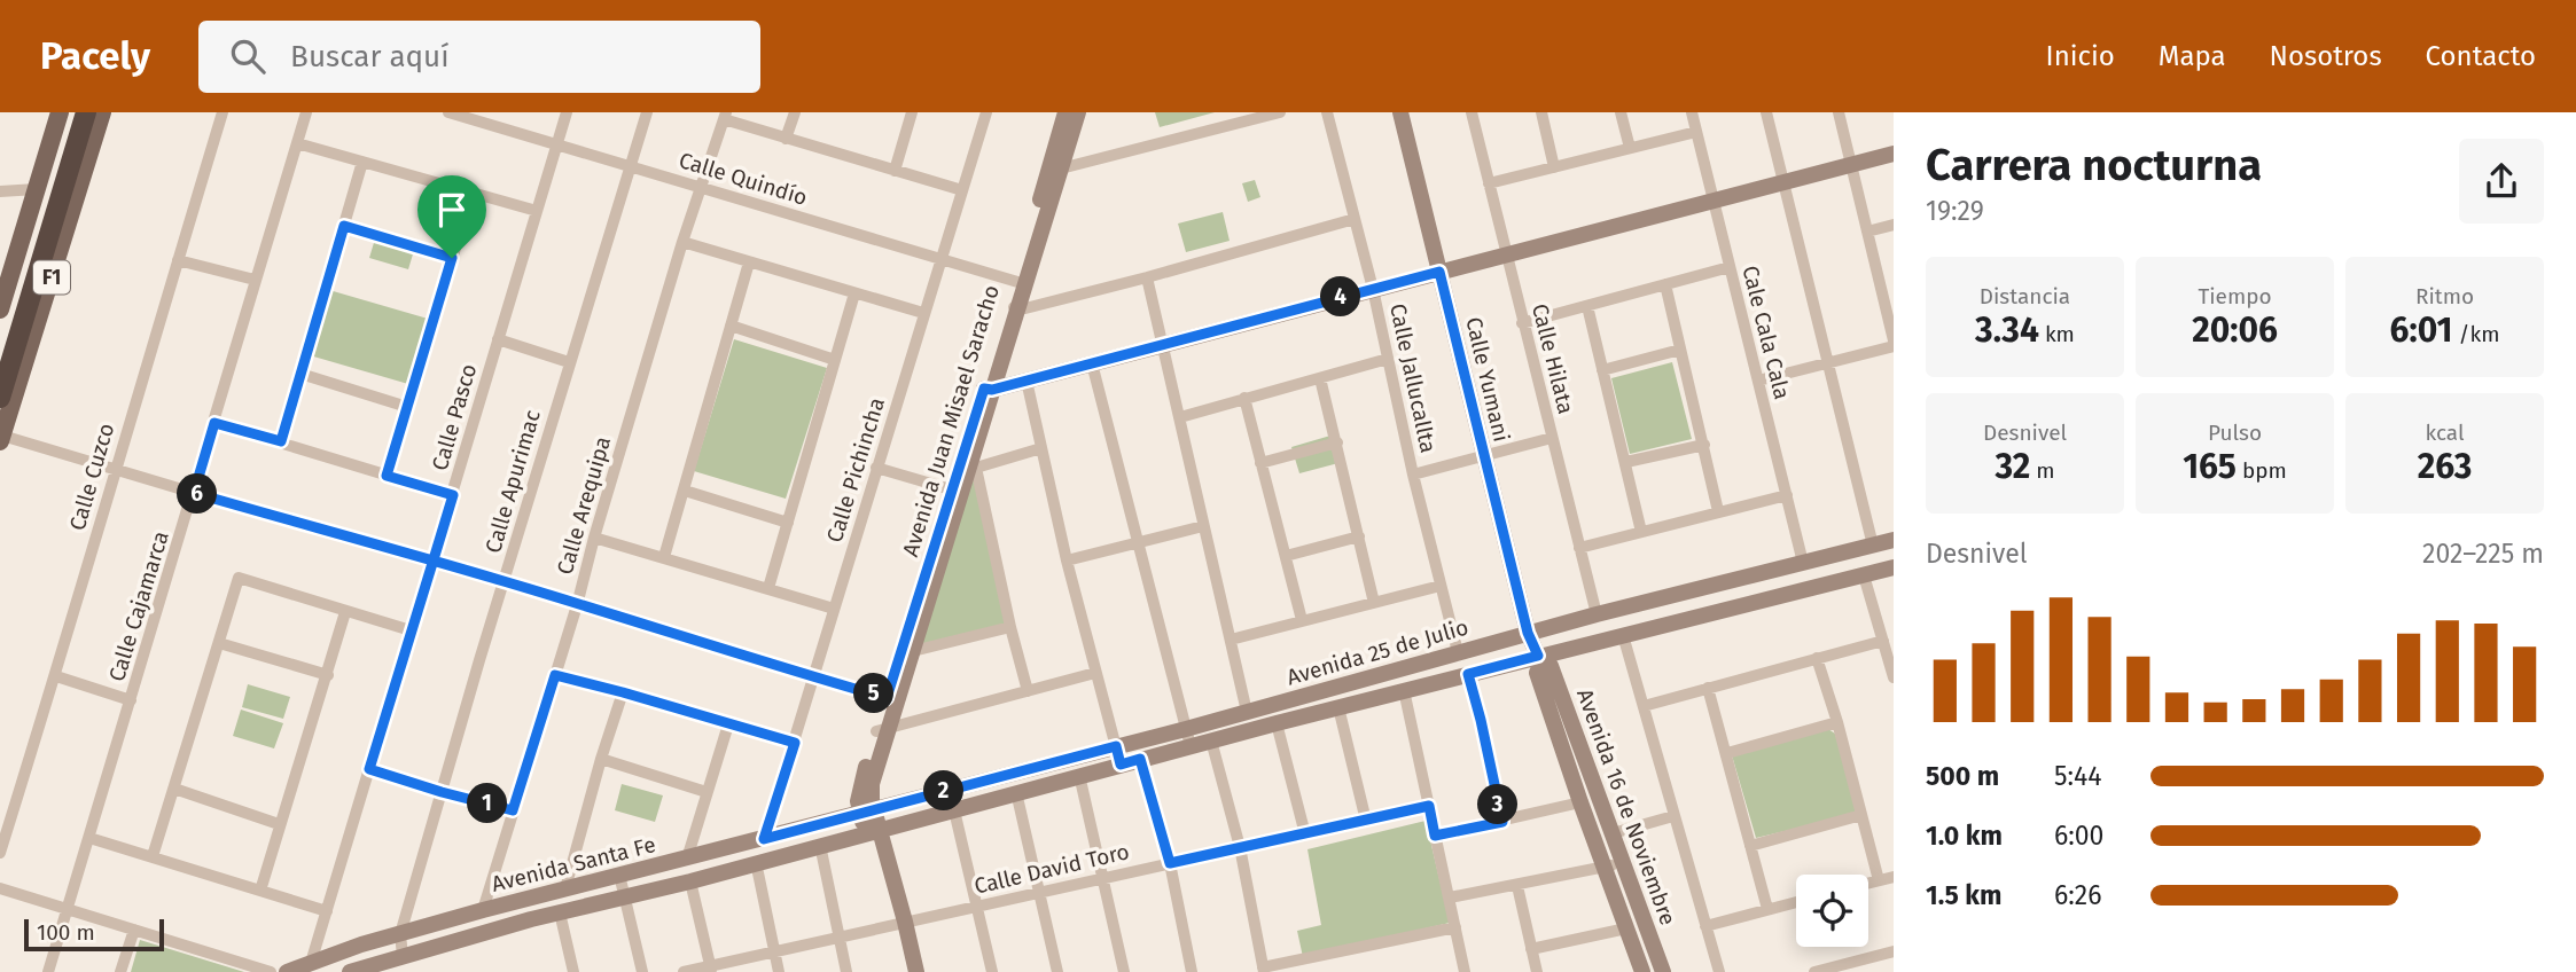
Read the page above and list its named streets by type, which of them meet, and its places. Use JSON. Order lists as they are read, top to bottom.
{
  "streets": {
    "highway": ["F1"],
    "street": [
      "Calle Quindío",
      "Cale Cala Cala",
      "Calle Hilata",
      "Calle Jallucallta",
      "Calle Yumani",
      "Calle Pasco",
      "Avenida Juan Misael Saracho",
      "Calle Pichincha",
      "Calle Cuzco",
      "Calle Apurimac",
      "Calle Arequipa",
      "Calle Cajamarca",
      "Avenida 25 de Julio",
      "Avenida 16 de Noviembre",
      "Avenida Santa Fe",
      "Calle David Toro"
    ]
  },
  "crossings": [
    ["Calle Quindío", "Calle Pasco"],
    ["Calle Quindío", "Avenida Juan Misael Saracho"],
    ["Calle Quindío", "Calle Pichincha"],
    ["Calle Quindío", "Calle Apurimac"],
    ["Calle Quindío", "Calle Arequipa"],
    ["Cale Cala Cala", "Avenida 25 de Julio"],
    ["Calle Hilata", "Avenida 25 de Julio"],
    ["Calle Jallucallta", "Avenida 25 de Julio"],
    ["Calle Yumani", "Avenida 25 de Julio"],
    ["Calle Yumani", "Avenida 16 de Noviembre"],
    ["Calle Pasco", "Avenida Santa Fe"],
    ["Avenida Juan Misael Saracho", "Avenida 25 de Julio"],
    ["Avenida Juan Misael Saracho", "Avenida Santa Fe"],
    ["Avenida Juan Misael Saracho", "Calle David Toro"],
    ["Calle Pichincha", "Avenida Santa Fe"],
    ["Calle Apurimac", "Avenida Santa Fe"],
    ["Calle Arequipa", "Avenida Santa Fe"],
    ["Avenida 25 de Julio", "Avenida 16 de Noviembre"],
    ["Avenida 25 de Julio", "Avenida Santa Fe"]
  ],
  "scale_bar": "100 m",
  "page": {
    "header": "Pacely",
    "search": "Buscar aquí",
    "nav": [
      "Inicio",
      "Mapa",
      "Nosotros",
      "Contacto"
    ],
    "heading": ["Carrera nocturna", "19:29"],
    "stats": [
      ["Distancia", "3.34 km"],
      ["Tiempo", "20:06"],
      ["Ritmo", "6:01 /km"],
      ["Desnivel", "32 m"],
      ["Pulso", "165 bpm"],
      ["kcal", "263"]
    ],
    "pins": [
      "4",
      "6",
      "5",
      "2",
      "1",
      "3"
    ],
    "chart": ["Desnivel", "202–225 m"],
    "list": [
      {
        "name": "500 m",
        "note": "5:44"
      },
      {
        "name": "1.0 km",
        "note": "6:00"
      },
      {
        "name": "1.5 km",
        "note": "6:26"
      }
    ],
    "scale": "100 m"
  }
}
